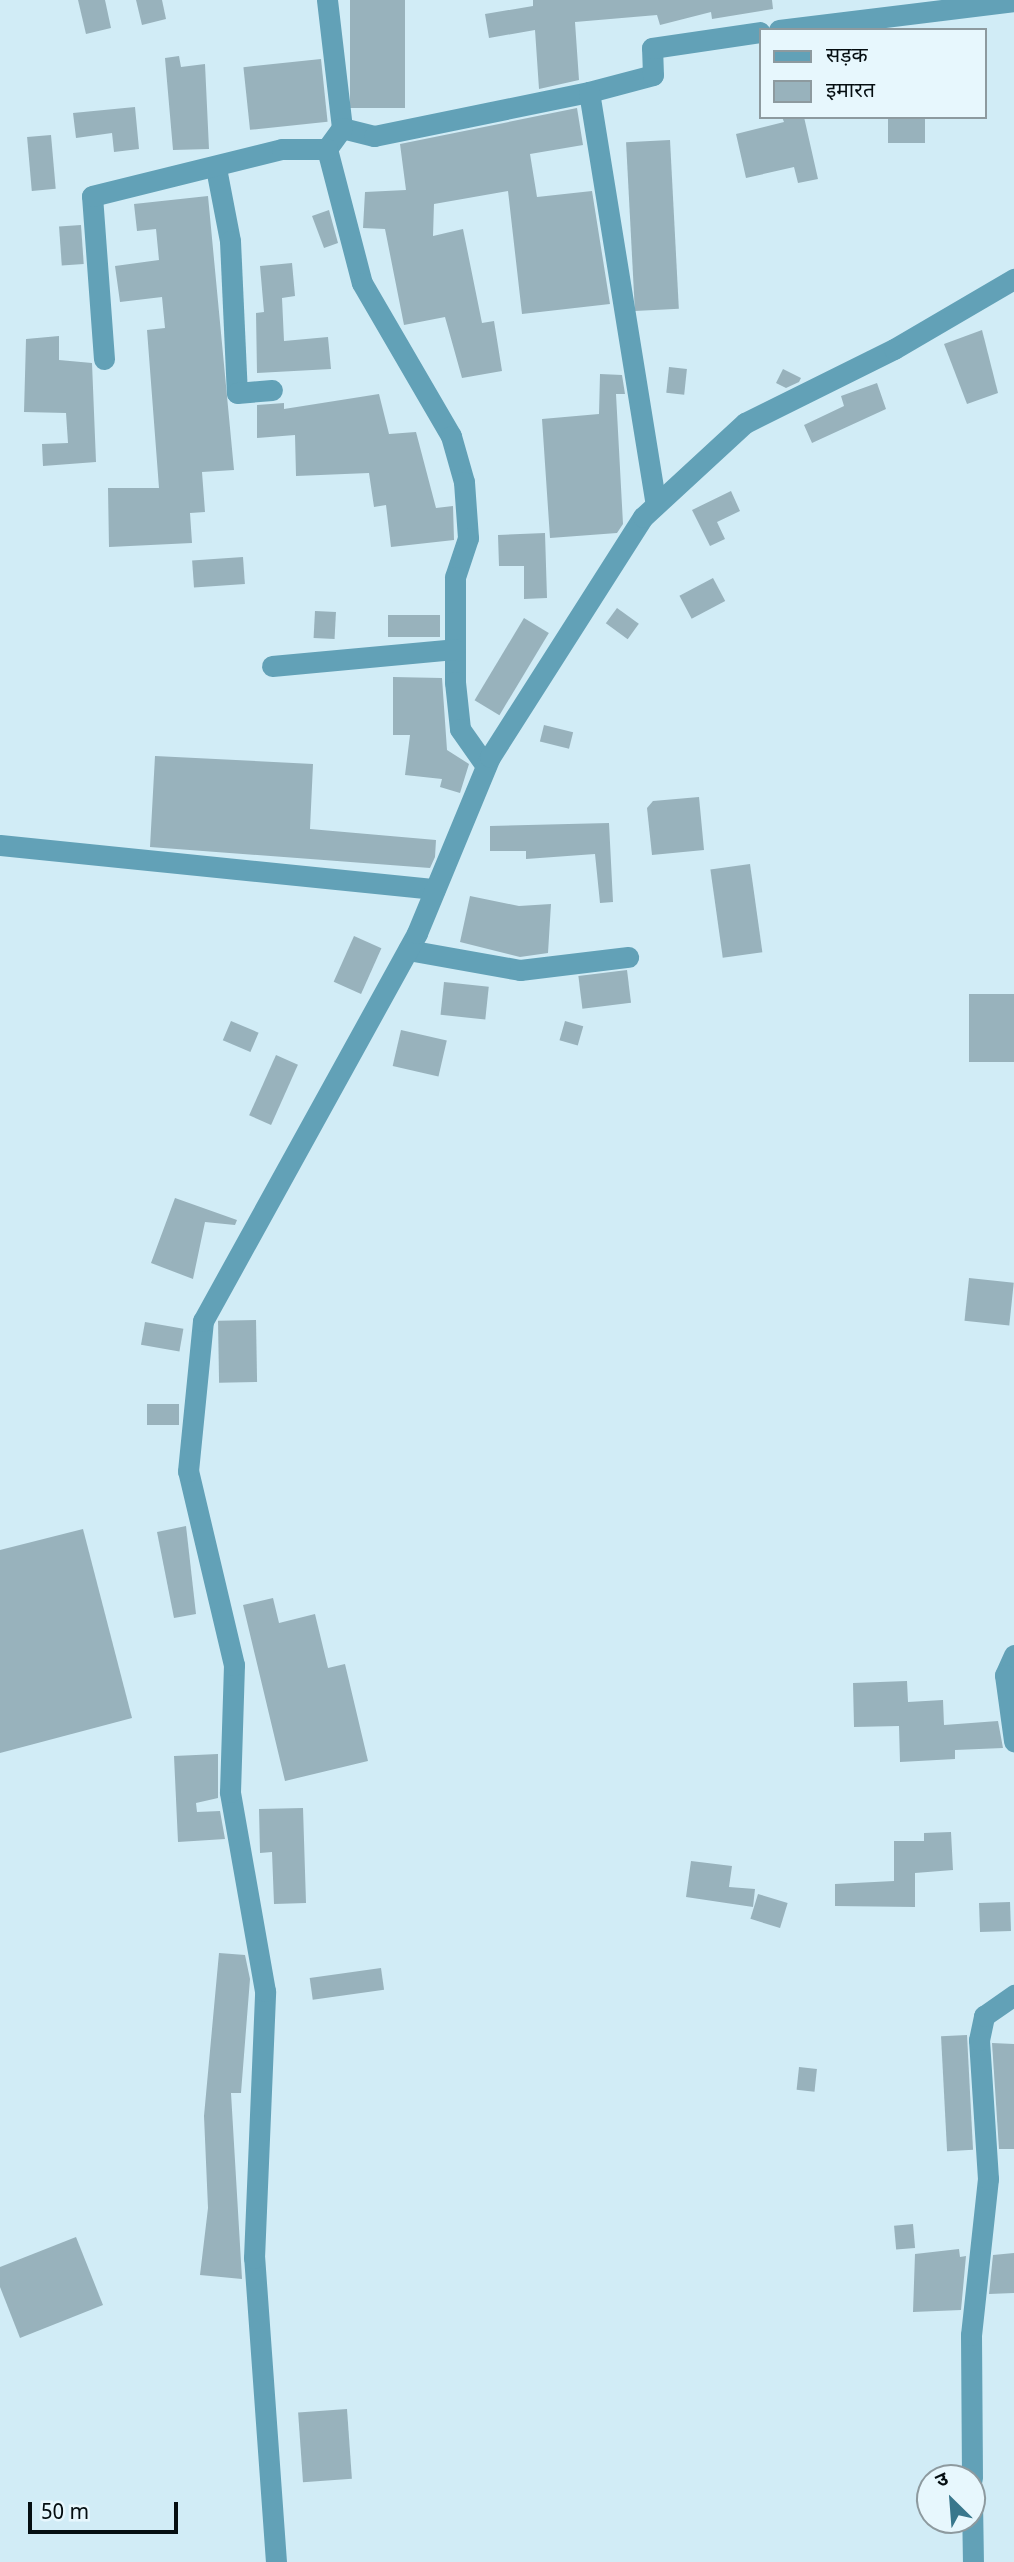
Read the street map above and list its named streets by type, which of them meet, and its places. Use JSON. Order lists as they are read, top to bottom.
{
  "legend": ["सड़क", "इमारत"],
  "scale_bar": "50 m",
  "north": "top left"
}
